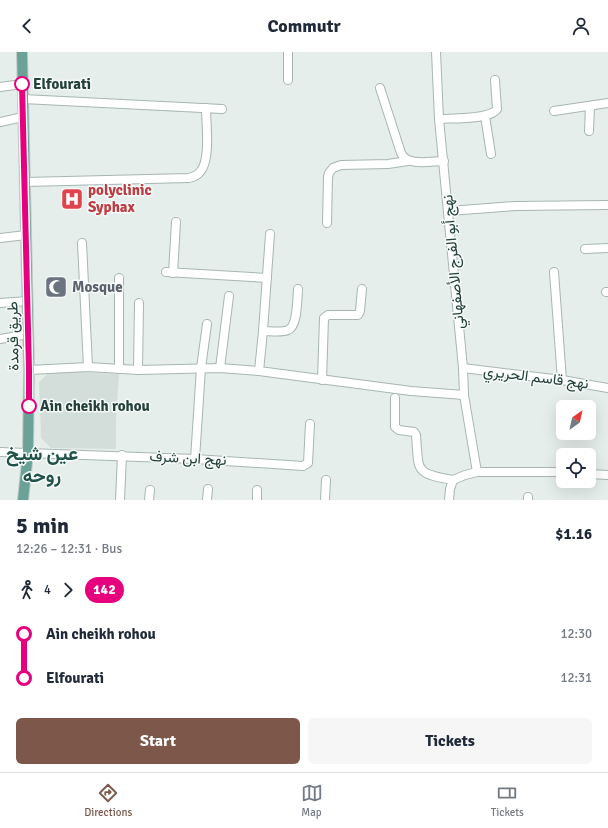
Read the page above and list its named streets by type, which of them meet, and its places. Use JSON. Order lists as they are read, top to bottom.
{
  "streets": {
    "main road": ["طريق قرمدة"],
    "street": ["نهج أبو الفرج الأصفهاني", "نهج قاسم الحريري", "نهج ابن شرف"]
  },
  "crossings": [
    ["نهج أبو الفرج الأصفهاني", "نهج قاسم الحريري"],
    ["طريق قرمدة", "نهج ابن شرف"]
  ],
  "districts": ["عين شيخ روحه"],
  "places": {
    "other": ["Elfourati", "Ain cheikh rohou"],
    "hospital": ["polyclinic Syphax"],
    "mosque": ["Mosque"]
  },
  "lines": ["bus line 142"],
  "north": "top right",
  "page": {
    "header": "Commutr",
    "heading": ["5 min", "12:26 – 12:31 · Bus", "$1.16"],
    "legs": ["4", "142"],
    "list": [
      {
        "name": "Ain cheikh rohou",
        "value": "12:30"
      },
      {
        "name": "Elfourati",
        "value": "12:31"
      }
    ],
    "buttons": ["Start", "Tickets"],
    "tabs": ["Directions", "Map", "Tickets"]
  }
}
